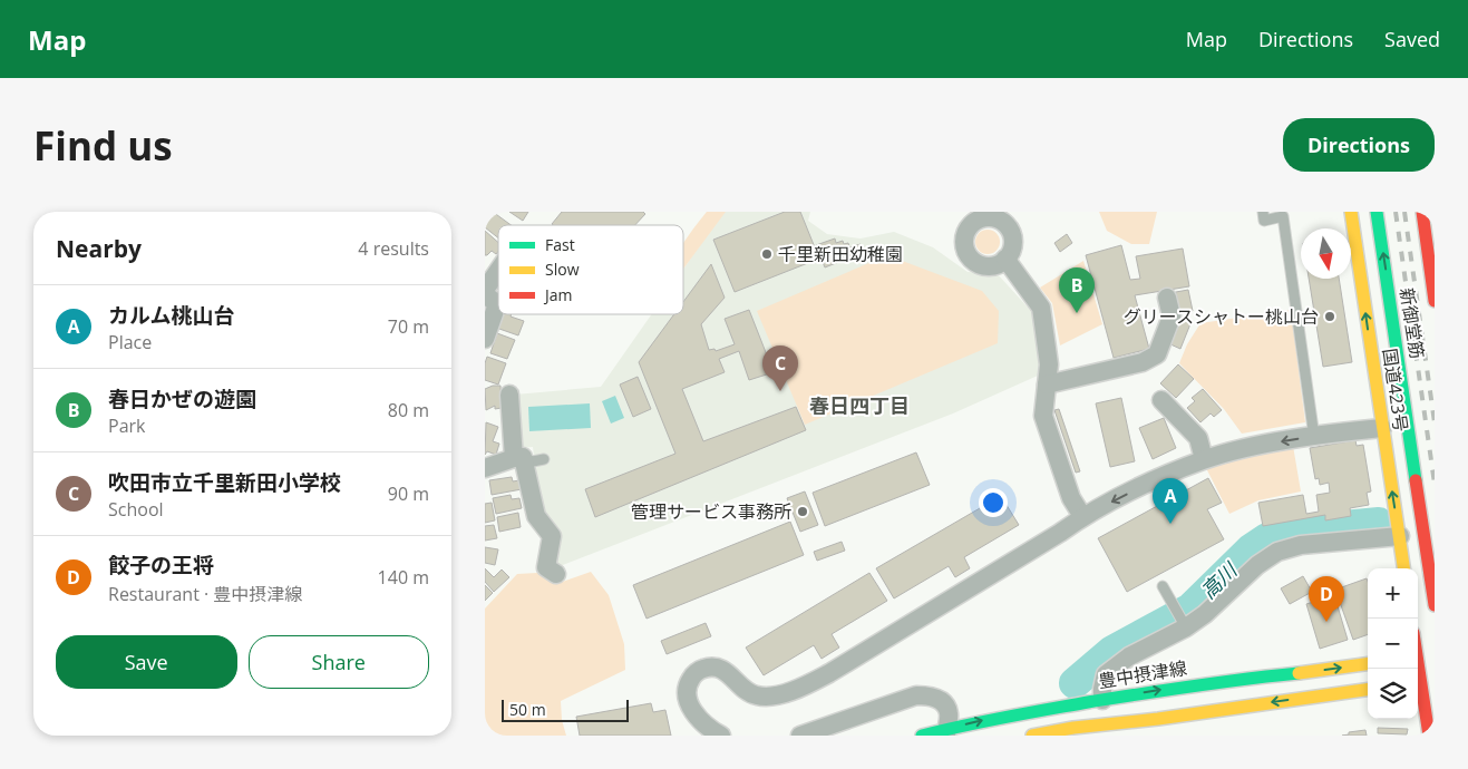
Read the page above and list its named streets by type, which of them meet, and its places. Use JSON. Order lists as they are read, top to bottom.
{
  "streets": {
    "main road": ["新御堂筋", "国道423号", "豊中摂津線"]
  },
  "one_way": ["新御堂筋", "国道423号"],
  "districts": ["春日四丁目"],
  "water": ["高川"],
  "places": ["千里新田幼稚園", "グリースシャトー桃山台", "管理サービス事務所"],
  "legend": ["Fast", "Slow", "Jam"],
  "scale_bar": "50 m",
  "north": "bottom",
  "page": {
    "header": "Map",
    "nav": ["Map", "Directions", "Saved"],
    "buttons": [
      "Directions",
      ["Save", "Share"]
    ],
    "title": "Find us",
    "heading": ["Nearby", "4 results"],
    "pins": [
      "B",
      "C",
      "A",
      "D"
    ],
    "list": [
      {
        "mark": "A",
        "name": "カルム桃山台",
        "note": "Place",
        "value": "70 m"
      },
      {
        "mark": "B",
        "name": "春日かぜの遊園",
        "note": "Park",
        "value": "80 m"
      },
      {
        "mark": "C",
        "name": "吹田市立千里新田小学校",
        "note": "School",
        "value": "90 m"
      },
      {
        "mark": "D",
        "name": "餃子の王将",
        "note": "Restaurant · 豊中摂津線",
        "value": "140 m"
      }
    ],
    "map_buttons": ["+", "−"],
    "scale": "50 m"
  }
}
